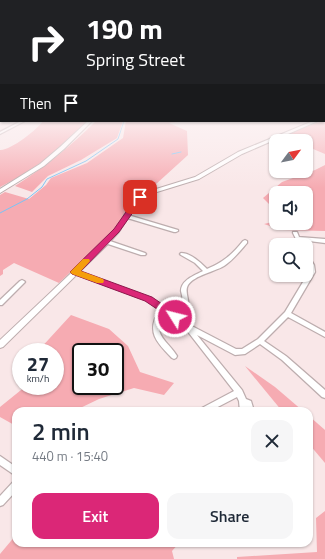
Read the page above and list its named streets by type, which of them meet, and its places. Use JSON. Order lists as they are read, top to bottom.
{
  "north": "top right",
  "page": {
    "turn": ["190 m", "Spring Street"],
    "then": "Then",
    "speed": "27 km/h",
    "limit": "30",
    "heading": ["2 min", "440 m · 15:40"],
    "buttons": ["Exit", "Share"]
  }
}
